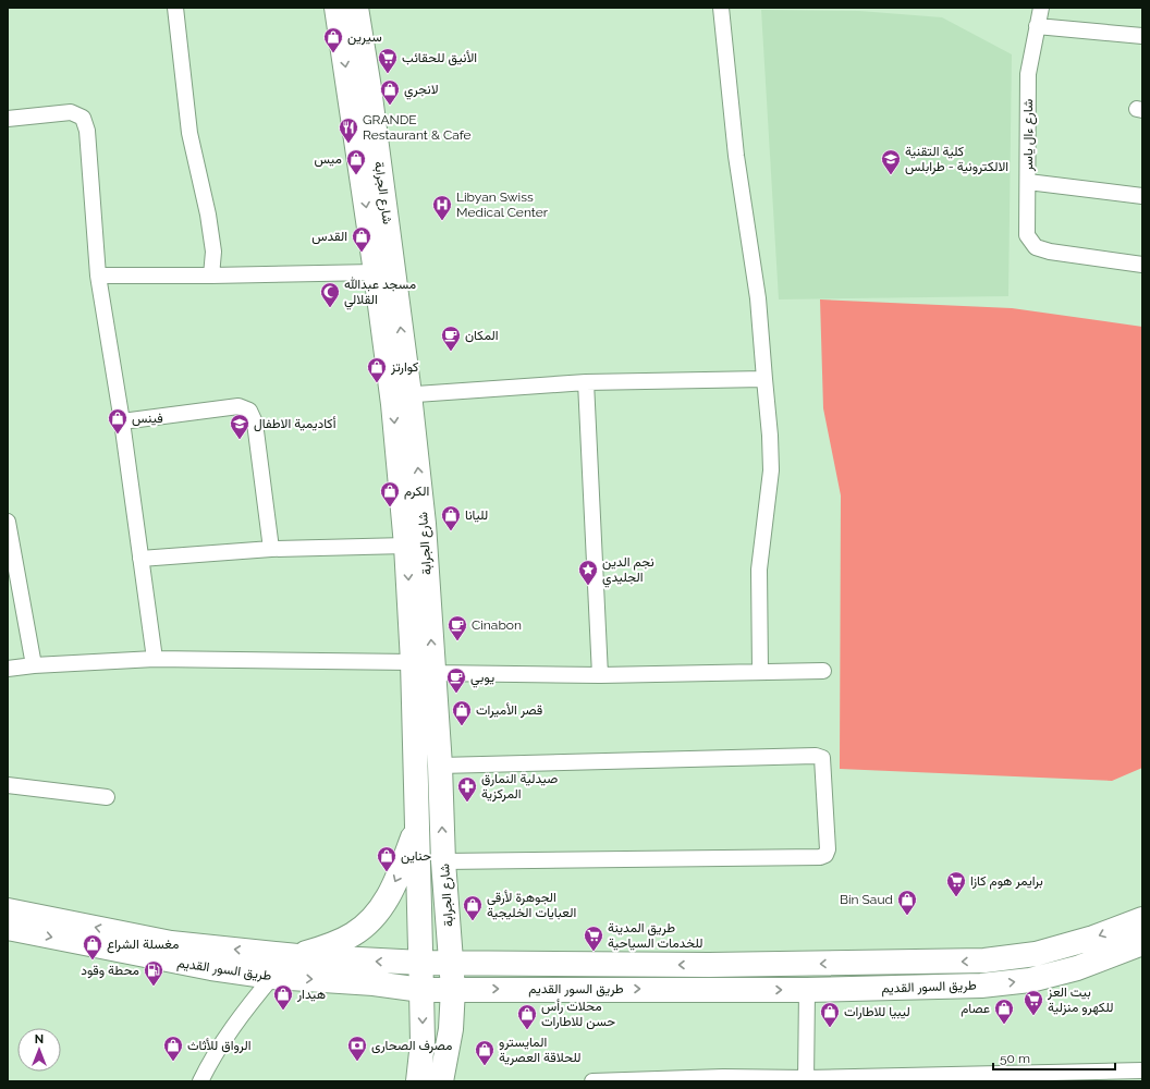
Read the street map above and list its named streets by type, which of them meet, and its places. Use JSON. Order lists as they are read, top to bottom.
{
  "streets": {
    "main road": ["شارع الجرابة", "طريق السور القديم"],
    "street": ["شارع ءال ياسر"]
  },
  "crossings": [
    ["شارع الجرابة", "طريق السور القديم"]
  ],
  "places": {
    "shop": [
      "سيرين",
      "لانجري",
      "ميس",
      "القدس",
      "كوارتز",
      "فينس",
      "الكرم",
      "لليانا",
      "قصر الأميرات",
      "حناين",
      "Bin Saud",
      "الجوهرة لأرقى العبايات الخليجية",
      "مغسلة الشراع",
      "هيدار",
      "عصام",
      "ليبيا للاطارات",
      "محلات رأس حسن للاطارات",
      "الرواق للأثاث",
      "المايسترو للحلاقة العصرية"
    ],
    "supermarket": [
      "الأنيق للحقائب",
      "برايمر هوم كازا",
      "طريق المدينة للخدمات السياحية",
      "بيت العز للكهرو منزلية"
    ],
    "restaurant": ["GRANDE Restaurant & Cafe"],
    "school or university": ["كلية التقنية الالكترونية - طرابلس", "أكاديمية الاطفال"],
    "hospital": ["Libyan Swiss Medical Center"],
    "mosque": ["مسجد عبدالله القلالي"],
    "cafe": ["المكان", "Cinabon", "يوبي"],
    "place": ["نجم الدين الجليدي"],
    "pharmacy": ["صيدلية النمارق المركزية"],
    "fuel station": ["محطة وقود"],
    "bank": ["مصرف الصحارى"]
  },
  "scale_bar": "50 m",
  "north": "top"
}
